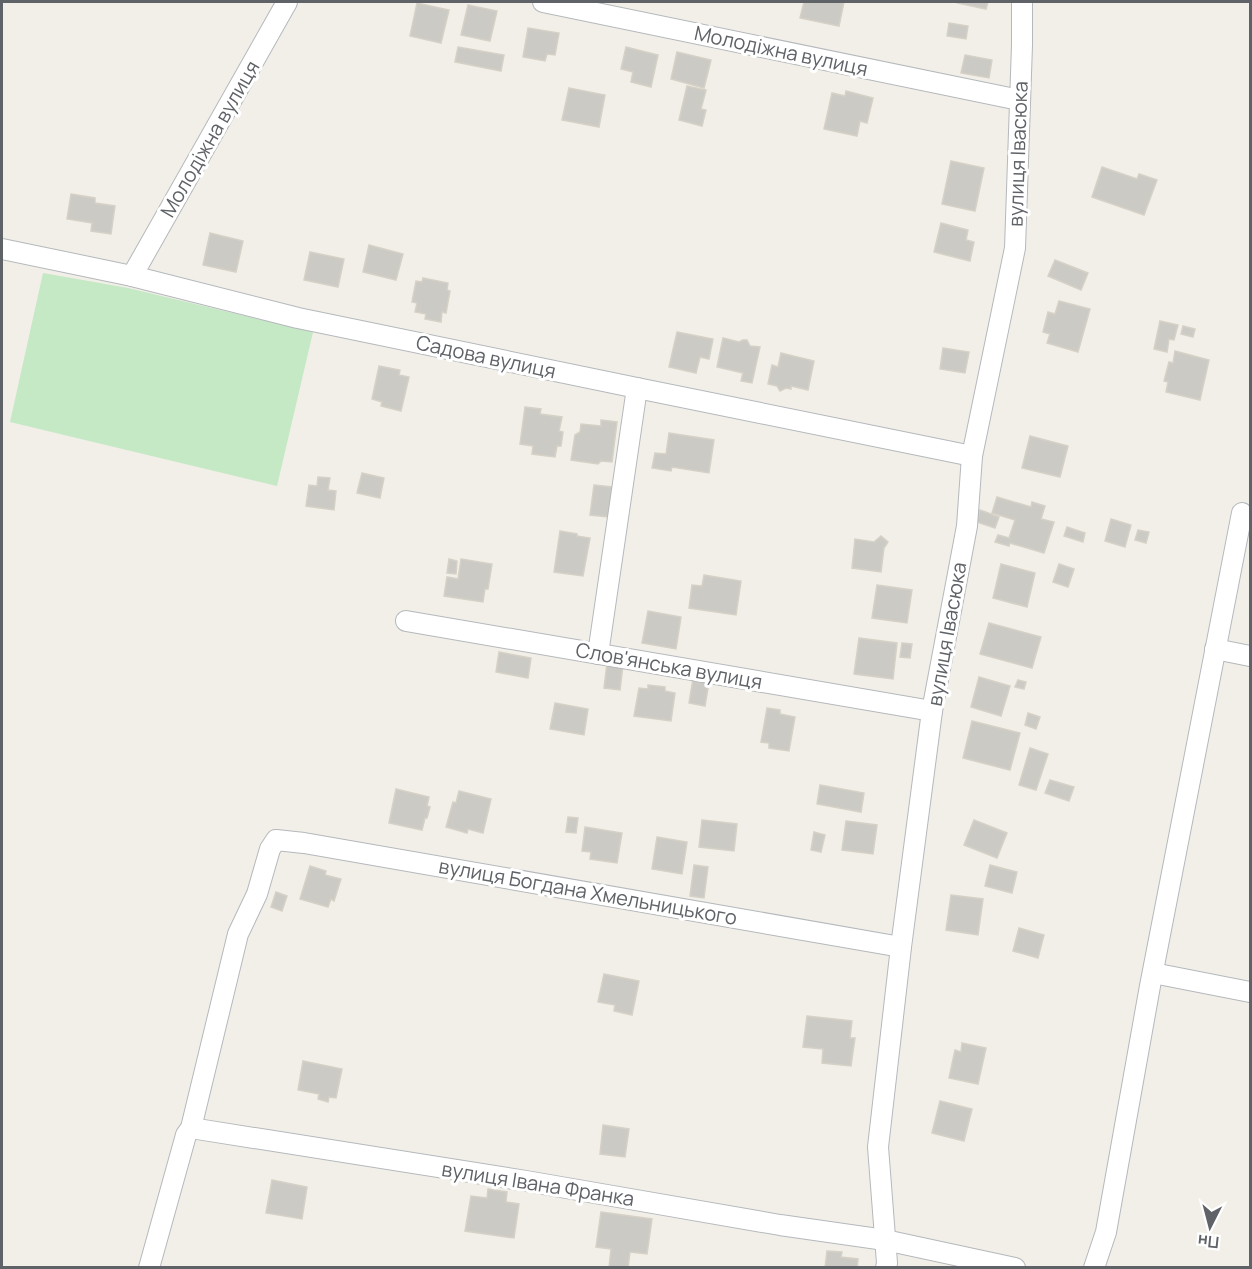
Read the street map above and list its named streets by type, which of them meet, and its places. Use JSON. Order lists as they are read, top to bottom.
{
  "streets": {
    "street": [
      "Молодіжна вулиця",
      "вулиця Івасюка",
      "Садова вулиця",
      "Слов'янська вулиця",
      "вулиця Богдана Хмельницького",
      "вулиця Івана Франка"
    ]
  },
  "crossings": [
    ["Молодіжна вулиця", "вулиця Івасюка"],
    ["Молодіжна вулиця", "Садова вулиця"],
    ["вулиця Івасюка", "Садова вулиця"],
    ["вулиця Івасюка", "Слов'янська вулиця"],
    ["вулиця Івасюка", "вулиця Богдана Хмельницького"],
    ["вулиця Івасюка", "вулиця Івана Франка"],
    ["вулиця Богдана Хмельницького", "вулиця Івана Франка"]
  ],
  "north": "bottom"
}
